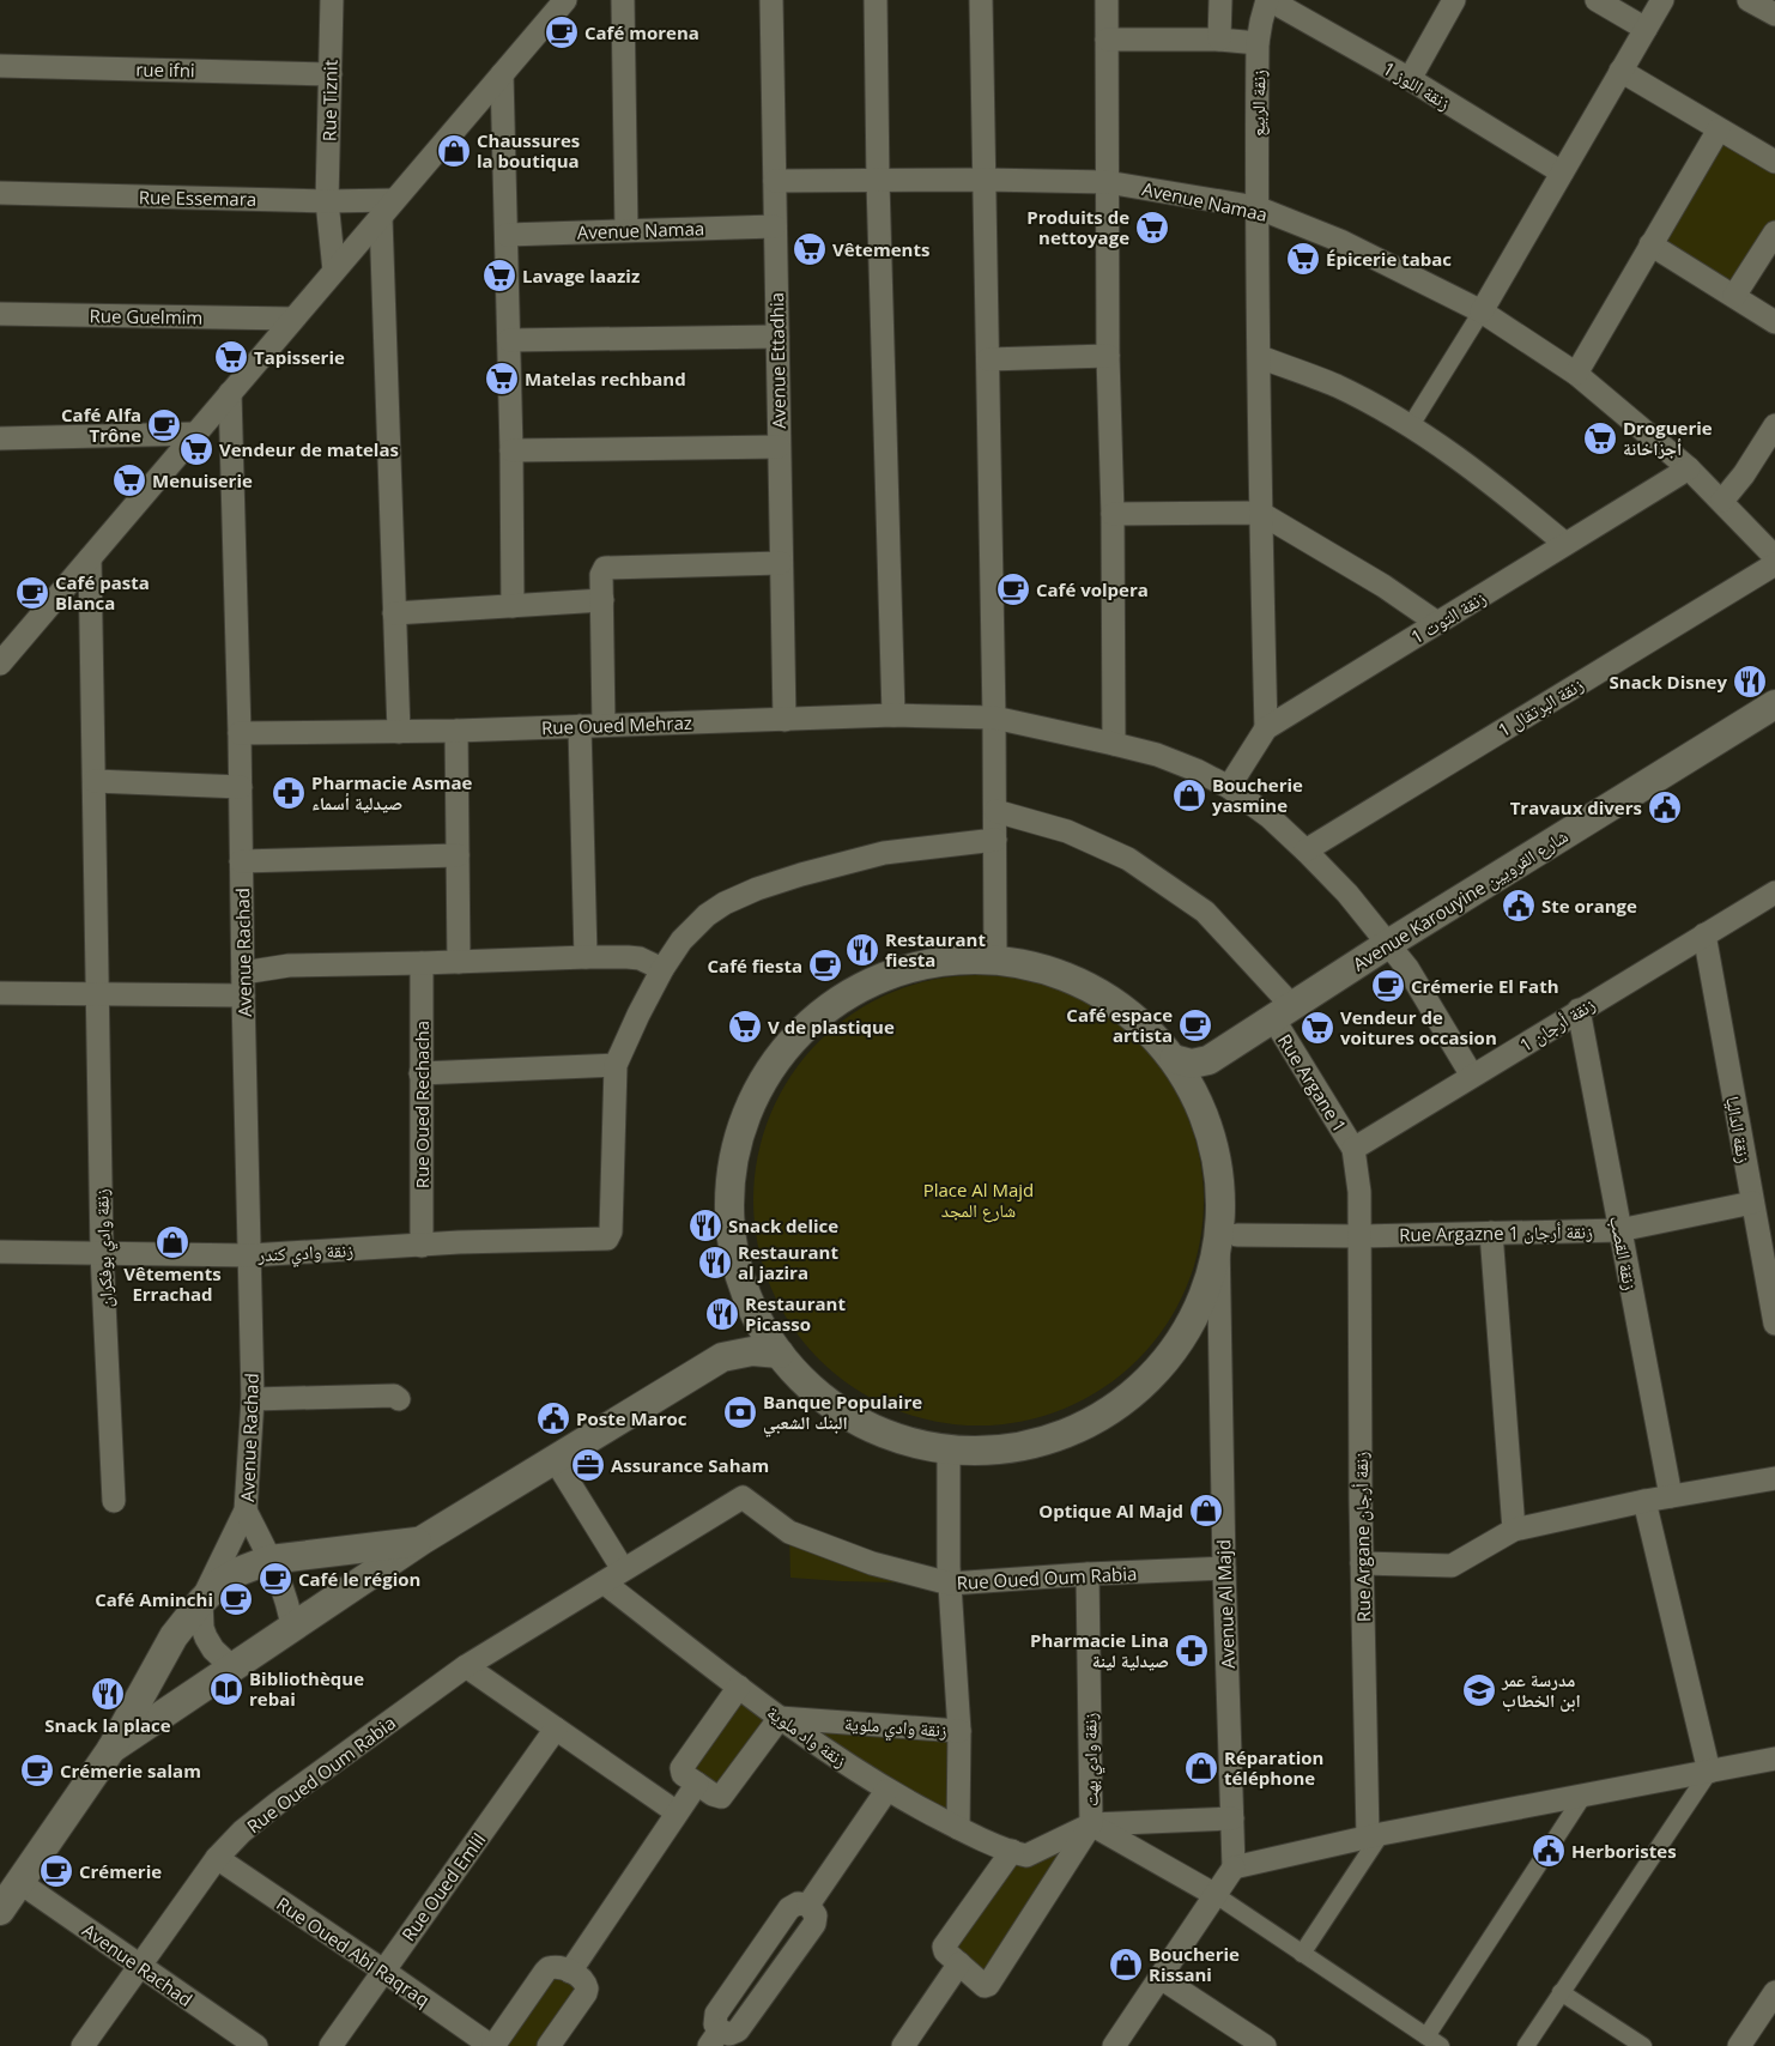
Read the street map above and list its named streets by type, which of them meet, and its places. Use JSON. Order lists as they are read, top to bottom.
{
  "streets": {
    "street": [
      "rue ifni",
      "زنقة اللوز 1",
      "Rue Tiznit",
      "زنقة الربيع",
      "Rue Essemara",
      "Avenue Namaa",
      "Rue Guelmim",
      "Avenue Ettadhia",
      "زنقة التوت 1",
      "زنقة البرتقال 1",
      "Rue Oued Mehraz",
      "Avenue Karouyine شارع القرويين",
      "Avenue Rachad",
      "زنقة أرجان 1",
      "Rue Argane 1",
      "Rue Oued Rechacha",
      "زنقة الداليا",
      "Rue Argazne 1 زنقة أرجان",
      "زنقة وادي بوفكران",
      "زنقة وادي كندر",
      "زنقة القصب",
      "Rue Argane زنقة أرجان",
      "Rue Oued Oum Rabia",
      "Avenue Al Majd",
      "زنقة وادي ملوية",
      "زنقة واد ملوية",
      "زنقة وادي بهت",
      "Rue Oued Emlil",
      "Rue Oued Abi Raqraq"
    ]
  },
  "crossings": [
    ["rue ifni", "Rue Tiznit"],
    ["زنقة اللوز 1", "زنقة الربيع"],
    ["Rue Tiznit", "Rue Essemara"],
    ["زنقة الربيع", "Avenue Namaa"],
    ["زنقة الربيع", "زنقة التوت 1"],
    ["Avenue Namaa", "Avenue Ettadhia"],
    ["Avenue Namaa", "زنقة التوت 1"],
    ["Avenue Namaa", "زنقة البرتقال 1"],
    ["Avenue Ettadhia", "Rue Oued Mehraz"],
    ["زنقة التوت 1", "Rue Oued Mehraz"],
    ["زنقة البرتقال 1", "Rue Oued Mehraz"],
    ["Rue Oued Mehraz", "Avenue Karouyine شارع القرويين"],
    ["Rue Oued Mehraz", "Avenue Rachad"],
    ["Rue Oued Mehraz", "زنقة أرجان 1"],
    ["Avenue Karouyine شارع القرويين", "Rue Argane 1"],
    ["Avenue Rachad", "زنقة وادي كندر"],
    ["Avenue Rachad", "Rue Oued Oum Rabia"],
    ["زنقة أرجان 1", "Rue Argane 1"],
    ["زنقة أرجان 1", "زنقة الداليا"],
    ["زنقة أرجان 1", "زنقة القصب"],
    ["Rue Oued Rechacha", "زنقة وادي كندر"],
    ["زنقة الداليا", "Rue Argazne 1 زنقة أرجان"],
    ["Rue Argazne 1 زنقة أرجان", "زنقة القصب"],
    ["Rue Argazne 1 زنقة أرجان", "Rue Argane زنقة أرجان"],
    ["Rue Argazne 1 زنقة أرجان", "Avenue Al Majd"],
    ["زنقة وادي بوفكران", "زنقة وادي كندر"],
    ["Rue Oued Oum Rabia", "Avenue Al Majd"],
    ["Rue Oued Oum Rabia", "زنقة واد ملوية"],
    ["Rue Oued Oum Rabia", "زنقة وادي بهت"],
    ["Rue Oued Oum Rabia", "Rue Oued Abi Raqraq"],
    ["زنقة وادي ملوية", "زنقة واد ملوية"],
    ["زنقة واد ملوية", "زنقة وادي بهت"],
    ["Rue Oued Emlil", "Rue Oued Abi Raqraq"]
  ],
  "parks": ["Place Al Majd شارع المجد"],
  "places": {
    "cafe": [
      "Café morena",
      "Café Alfa Trône",
      "Café volpera",
      "Café pasta Blanca",
      "Café fiesta",
      "Crémerie El Fath",
      "Café espace artista",
      "Café le région",
      "Café Aminchi",
      "Crémerie salam",
      "Crémerie"
    ],
    "shop": [
      "Chaussures la boutiqua",
      "Boucherie yasmine",
      "Vêtements Errachad",
      "Optique Al Majd",
      "Réparation téléphone",
      "Boucherie Rissani"
    ],
    "supermarket": [
      "Produits de nettoyage",
      "Vêtements",
      "Épicerie tabac",
      "Lavage laaziz",
      "Tapisserie",
      "Matelas rechband",
      "Droguerie أجزاخانة",
      "Vendeur de matelas",
      "Menuiserie",
      "V de plastique",
      "Vendeur de voitures occasion"
    ],
    "restaurant": [
      "Snack Disney",
      "Restaurant fiesta",
      "Snack delice",
      "Restaurant al jazira",
      "Restaurant Picasso",
      "Snack la place"
    ],
    "pharmacy": ["Pharmacie Asmae صيدلية أسماء", "Pharmacie Lina صيدلية لينة"],
    "public building": [
      "Travaux divers",
      "Ste orange",
      "Poste Maroc",
      "Herboristes"
    ],
    "bank": ["Banque Populaire البنك الشعبي"],
    "office": ["Assurance Saham"],
    "library": ["Bibliothèque rebai"],
    "school or university": ["مدرسة عمر ابن الخطاب"]
  }
}
